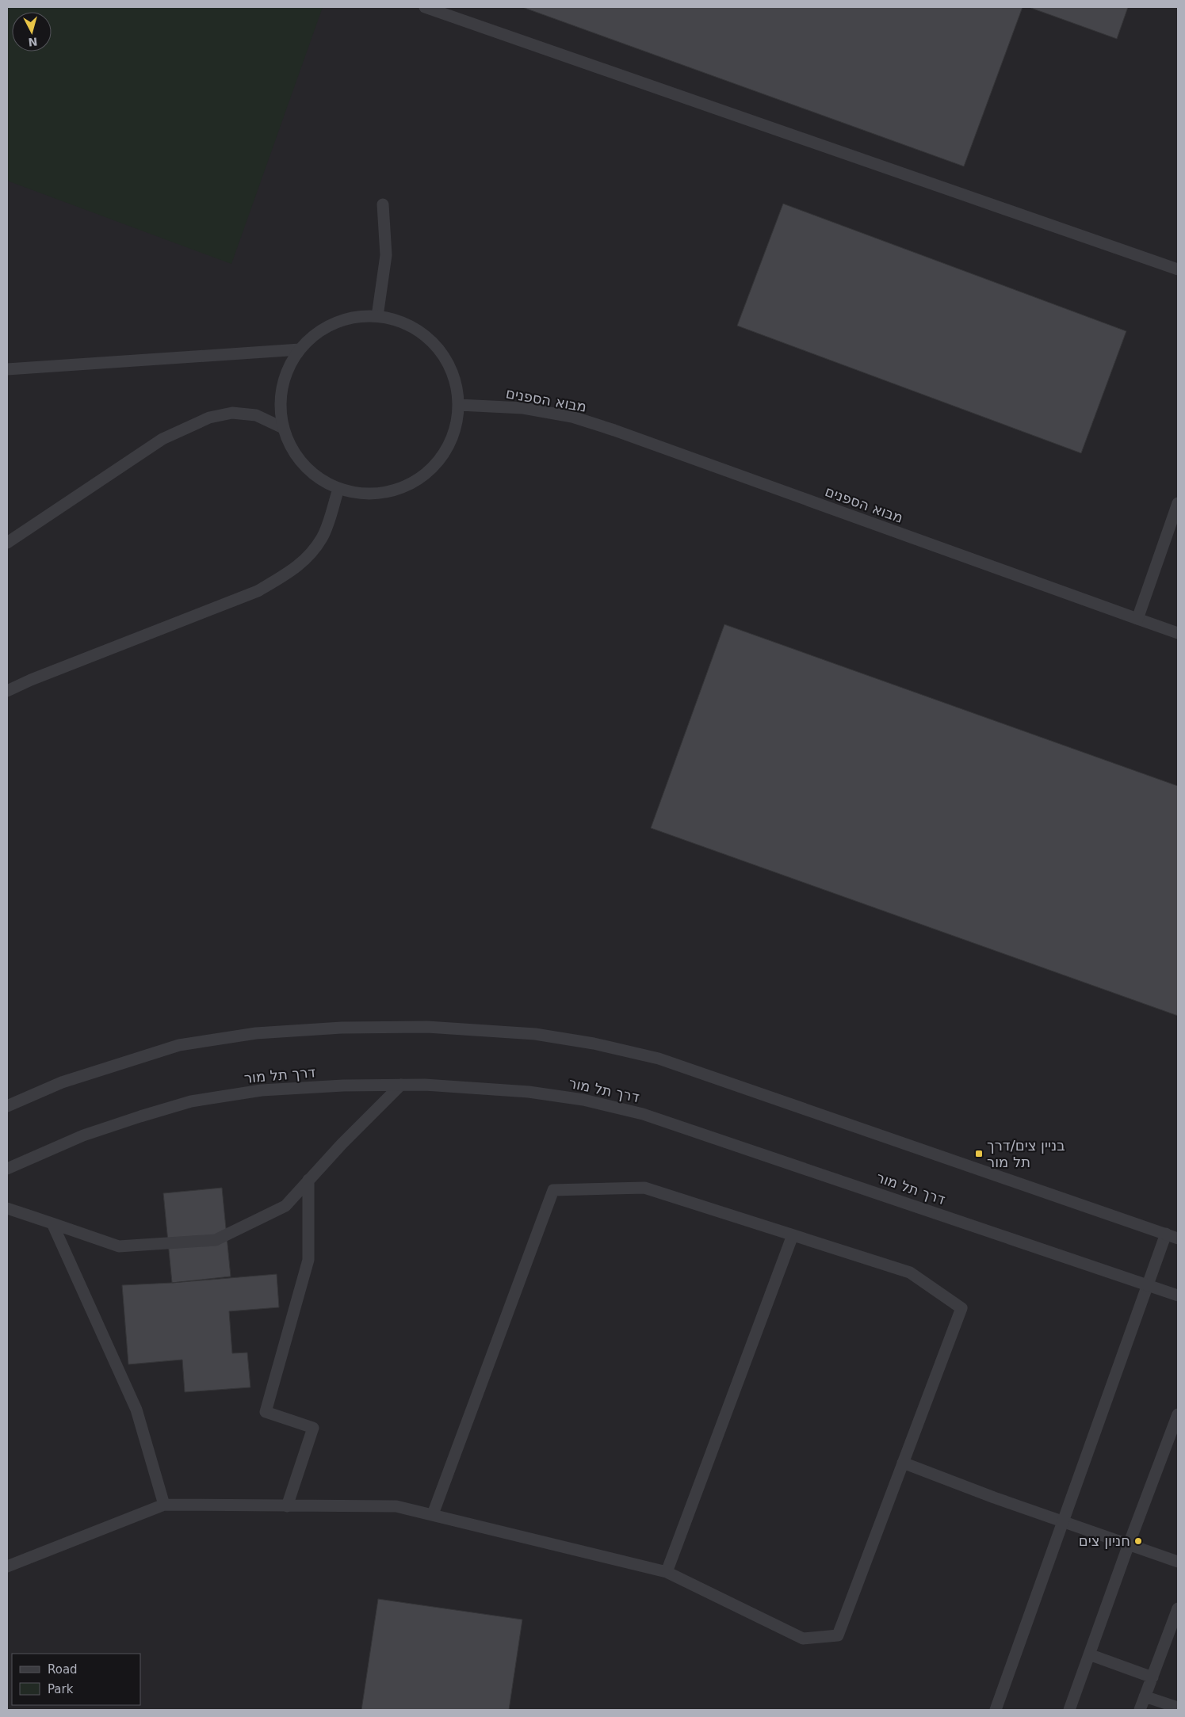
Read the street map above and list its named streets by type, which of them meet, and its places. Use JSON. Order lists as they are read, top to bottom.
{
  "streets": {
    "street": ["מבוא הספנים", "דרך תל מור"]
  },
  "places": {
    "transit": ["בניין צים/דרך תל מור"],
    "other": ["חניון צים"]
  },
  "legend": ["Road", "Park"],
  "north": "bottom"
}
